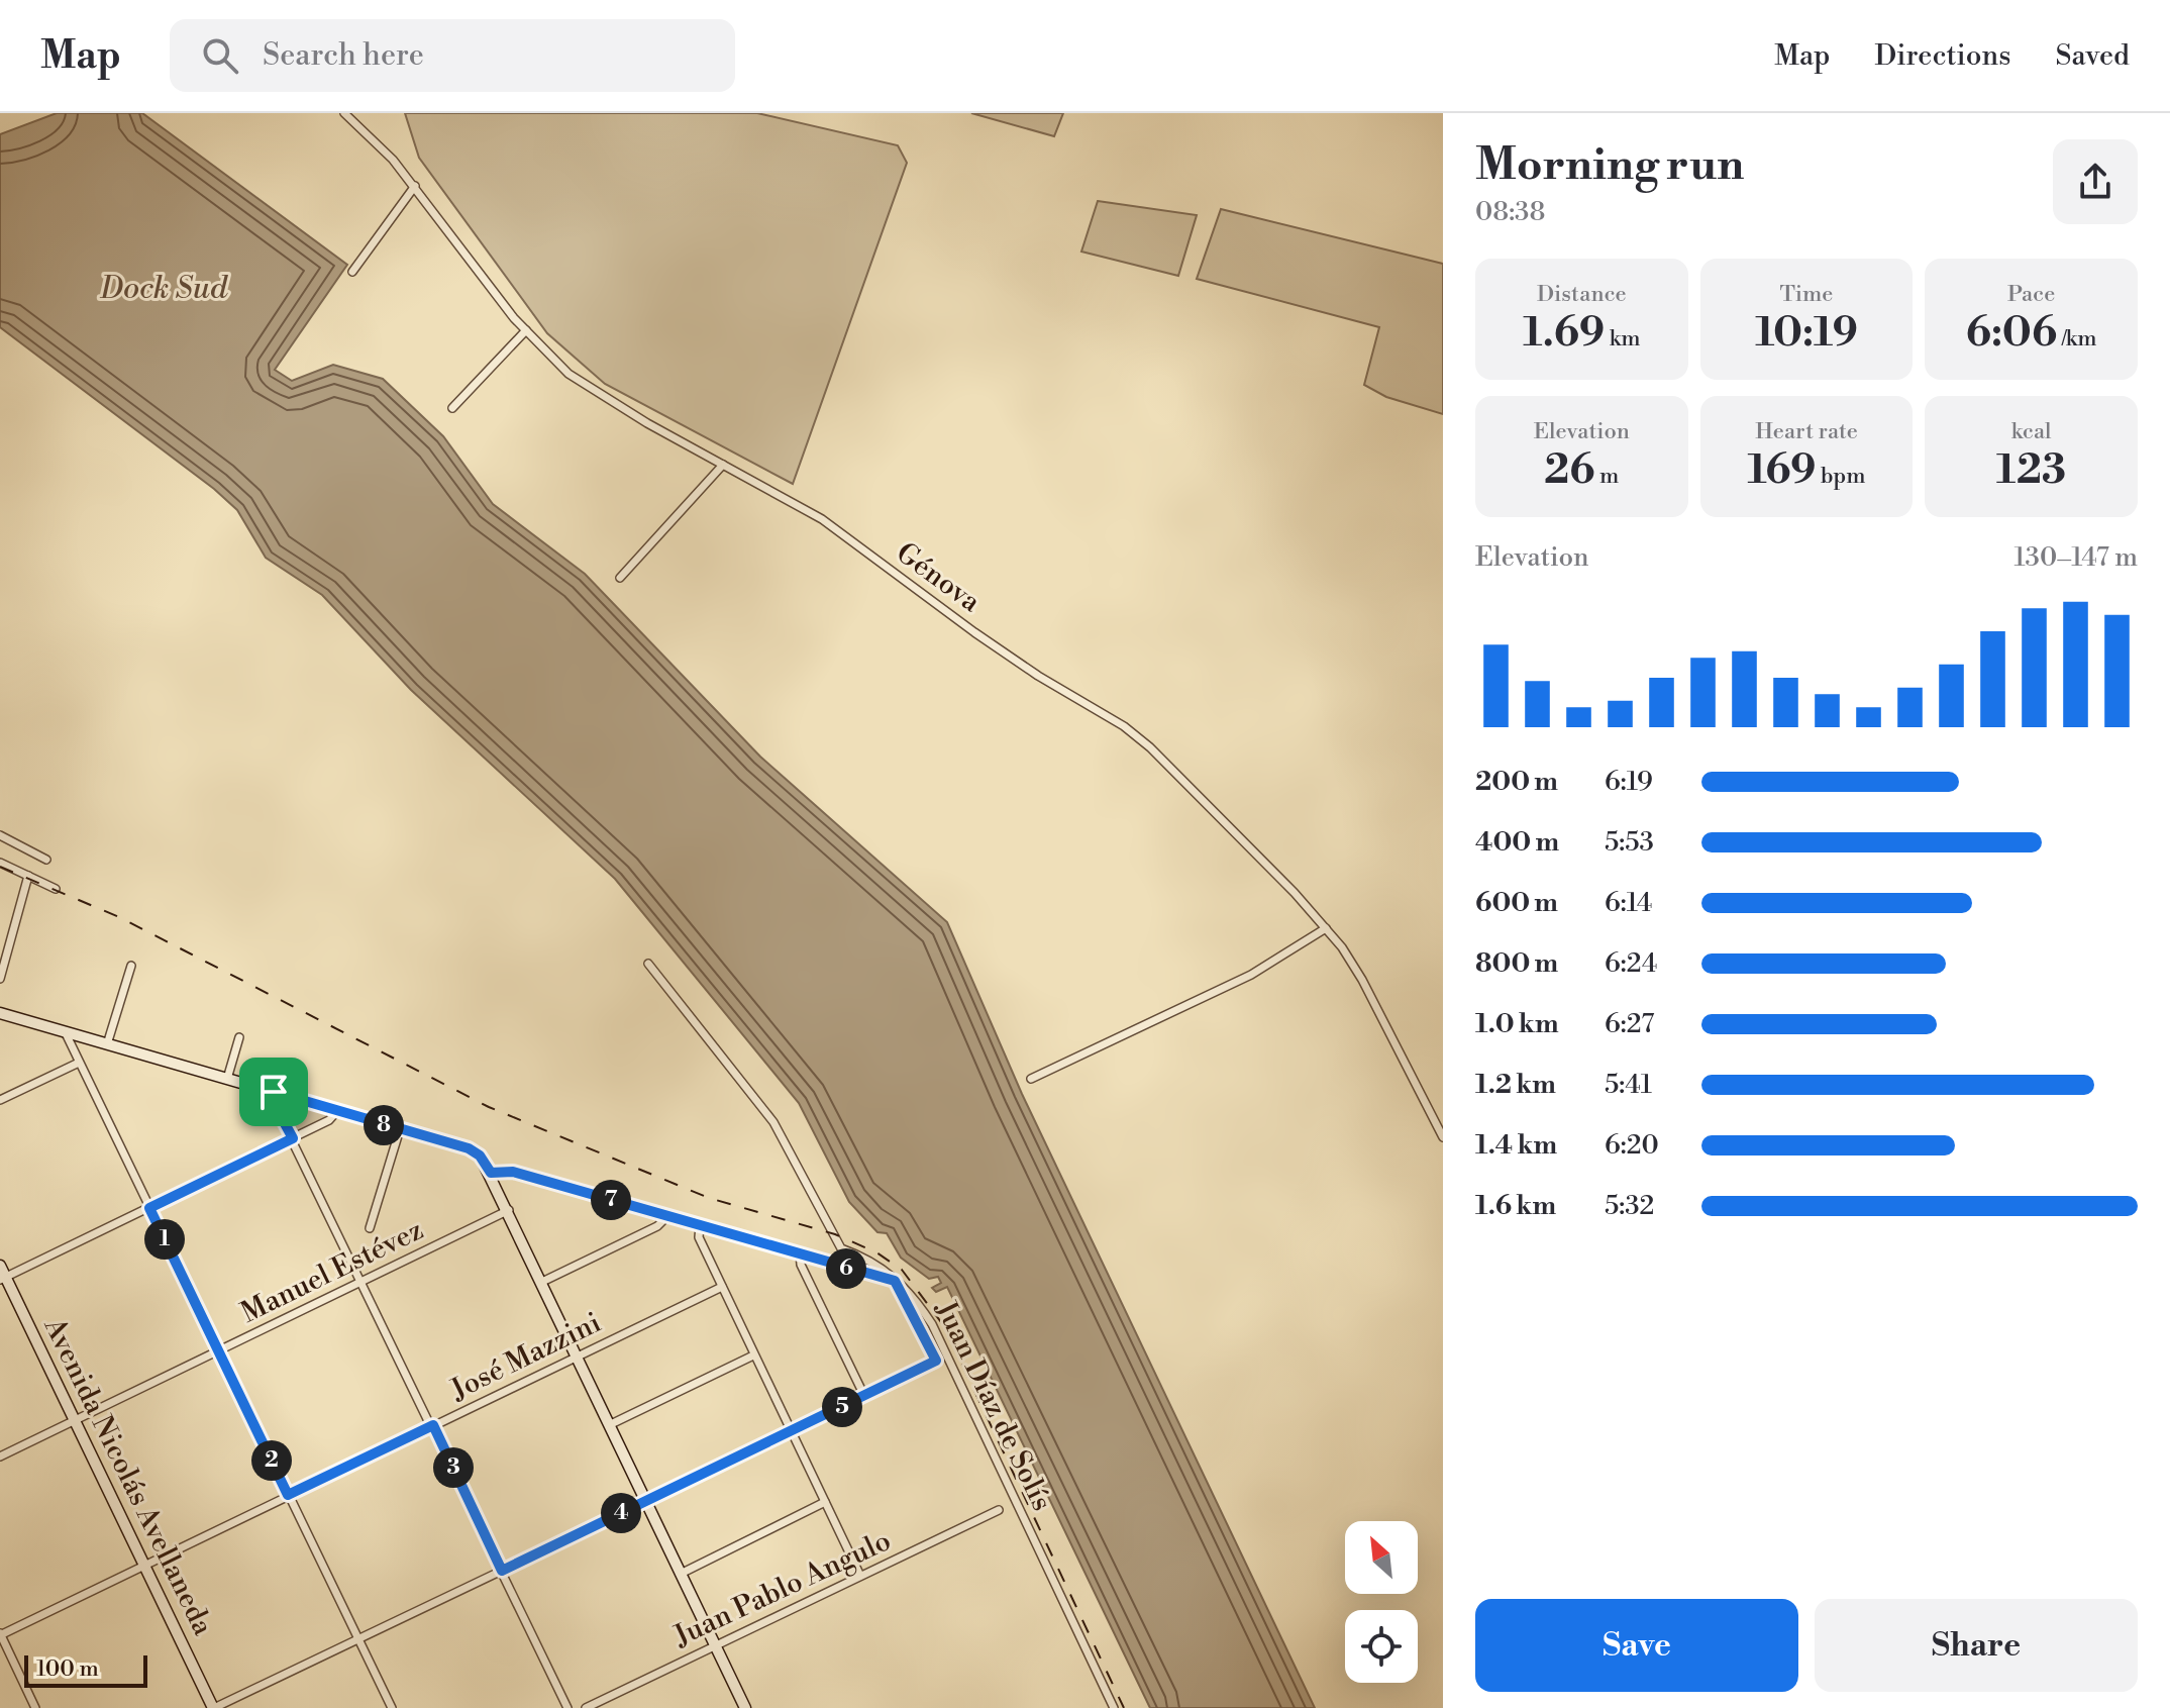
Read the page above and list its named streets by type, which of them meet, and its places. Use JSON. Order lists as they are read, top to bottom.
{
  "streets": {
    "main road": ["Avenida Nicolás Avellaneda"],
    "street": [
      "Génova",
      "Manuel Estévez",
      "José Mazzini",
      "Juan Díaz de Solís",
      "Juan Pablo Angulo"
    ]
  },
  "crossings": [
    ["Manuel Estévez", "Avenida Nicolás Avellaneda"],
    ["José Mazzini", "Avenida Nicolás Avellaneda"]
  ],
  "water": ["Dock Sud"],
  "scale_bar": "100 m",
  "north": "top left",
  "page": {
    "header": "Map",
    "search": "Search here",
    "nav": ["Map", "Directions", "Saved"],
    "heading": ["Morning run", "08:38"],
    "stats": [
      ["Distance", "1.69 km"],
      ["Time", "10:19"],
      ["Pace", "6:06 /km"],
      ["Elevation", "26 m"],
      ["Heart rate", "169 bpm"],
      ["kcal", "123"]
    ],
    "chart": ["Elevation", "130–147 m"],
    "list": [
      {
        "name": "200 m",
        "note": "6:19"
      },
      {
        "name": "400 m",
        "note": "5:53"
      },
      {
        "name": "600 m",
        "note": "6:14"
      },
      {
        "name": "800 m",
        "note": "6:24"
      },
      {
        "name": "1.0 km",
        "note": "6:27"
      },
      {
        "name": "1.2 km",
        "note": "5:41"
      },
      {
        "name": "1.4 km",
        "note": "6:20"
      },
      {
        "name": "1.6 km",
        "note": "5:32"
      }
    ],
    "pins": [
      "8",
      "7",
      "1",
      "6",
      "5",
      "2",
      "3",
      "4"
    ],
    "buttons": ["Save", "Share"],
    "scale": "100 m"
  }
}
